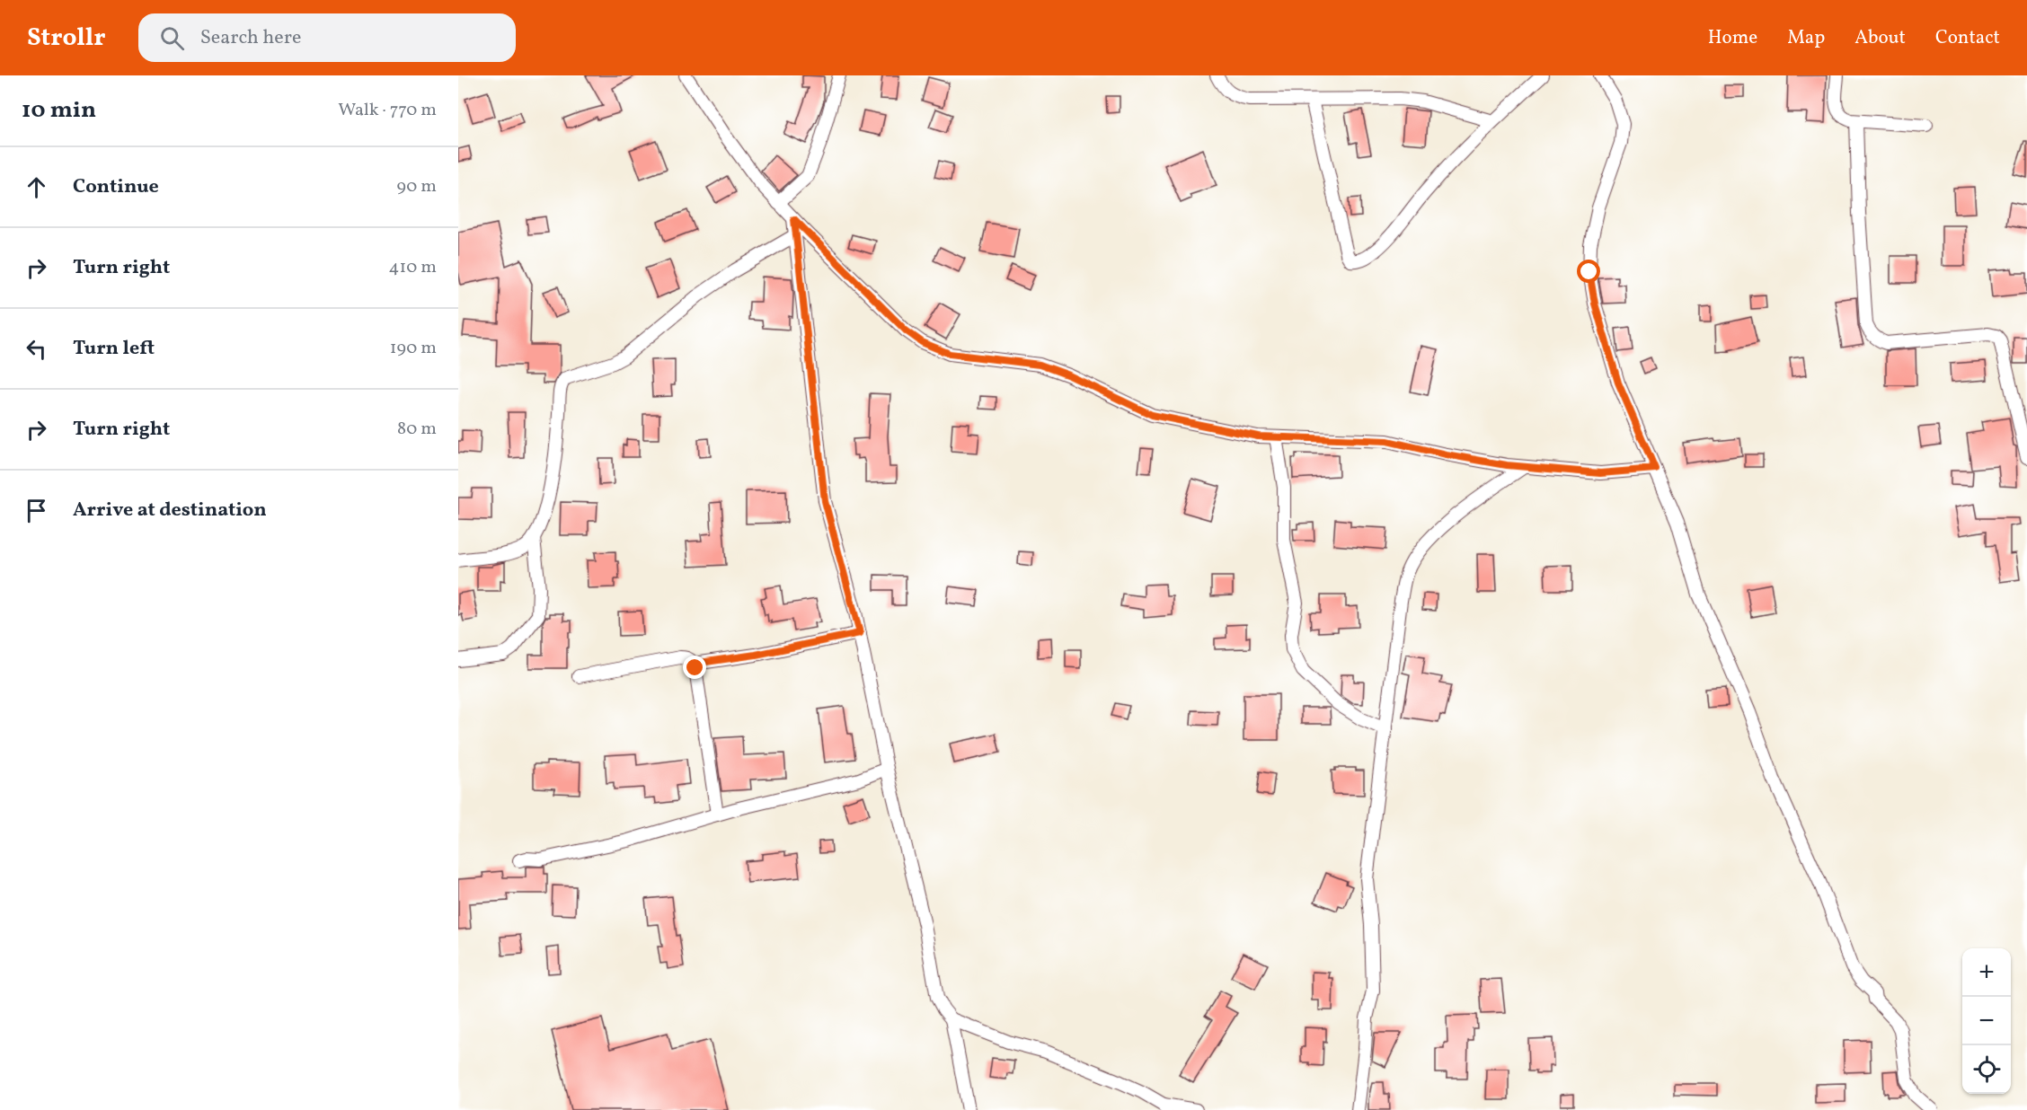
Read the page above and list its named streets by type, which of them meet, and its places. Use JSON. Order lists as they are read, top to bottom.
{
  "page": {
    "header": "Strollr",
    "search": "Search here",
    "nav": [
      "Home",
      "Map",
      "About",
      "Contact"
    ],
    "heading": ["10 min", "Walk · 770 m"],
    "list": [
      ["Continue", "90 m"],
      ["Turn right", "410 m"],
      ["Turn left", "190 m"],
      ["Turn right", "80 m"],
      "Arrive at destination"
    ],
    "map_buttons": ["+", "−"]
  }
}
